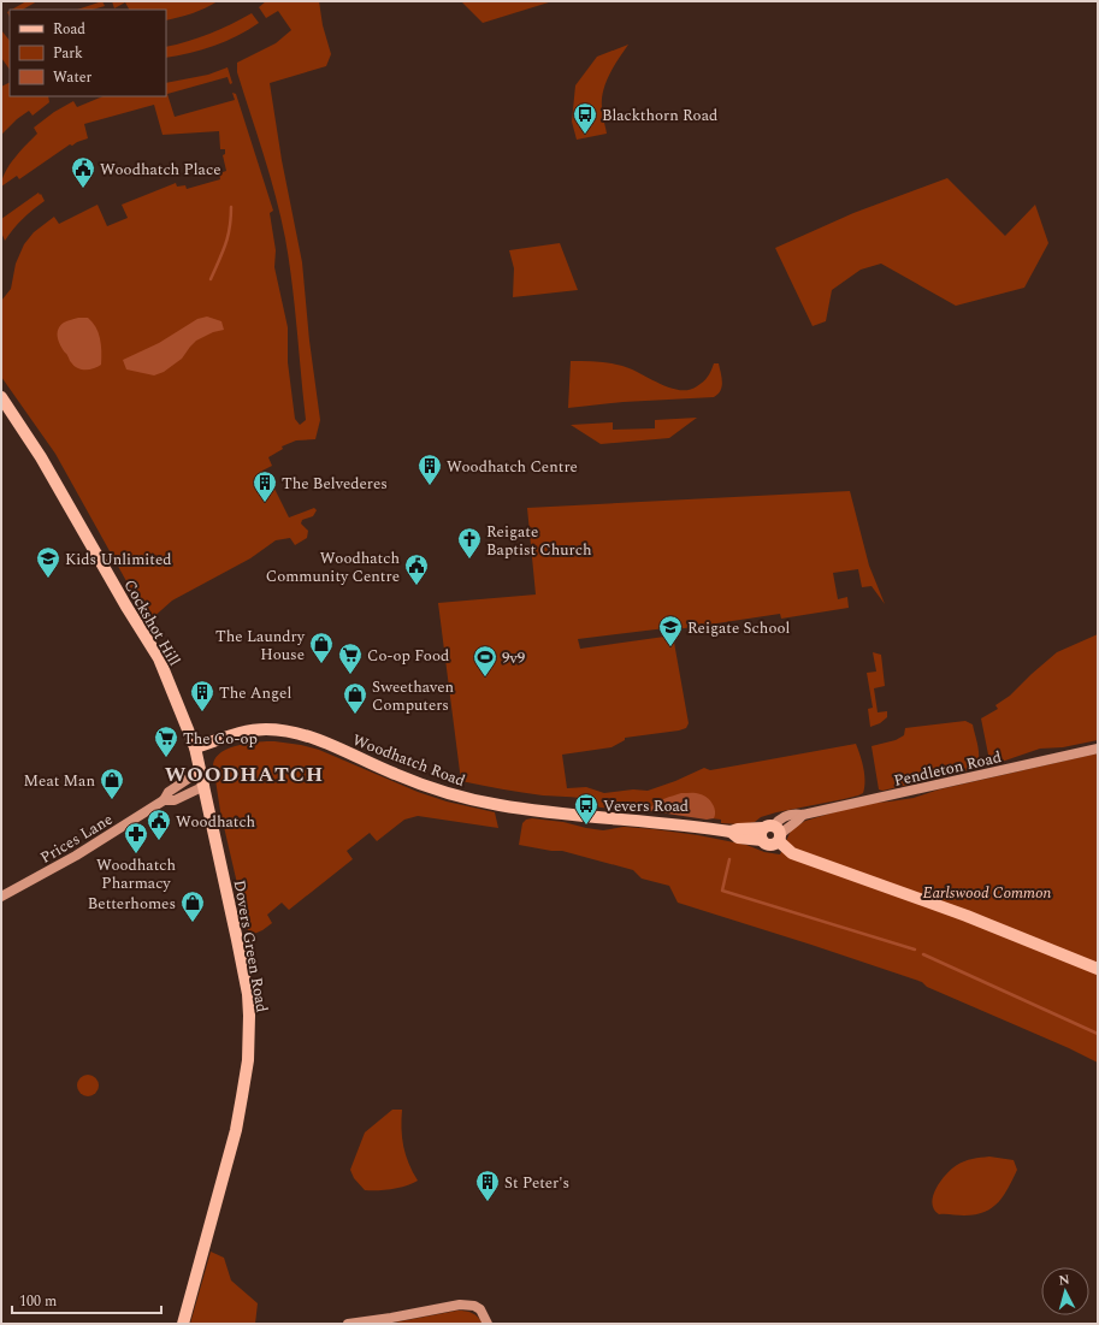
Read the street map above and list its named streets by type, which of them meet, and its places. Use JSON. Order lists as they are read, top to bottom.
{
  "streets": {
    "main road": ["Cockshot Hill", "Woodhatch Road", "Dovers Green Road"],
    "street": ["Pendleton Road", "Prices Lane"]
  },
  "crossings": [
    ["Cockshot Hill", "Woodhatch Road"],
    ["Cockshot Hill", "Prices Lane"],
    ["Cockshot Hill", "Dovers Green Road"],
    ["Woodhatch Road", "Pendleton Road"],
    ["Prices Lane", "Dovers Green Road"]
  ],
  "districts": ["WOODHATCH"],
  "parks": ["Earlswood Common"],
  "places": {
    "bus stop": ["Blackthorn Road", "Vevers Road"],
    "public building": ["Woodhatch Place", "Woodhatch Community Centre", "Woodhatch"],
    "building": [
      "Woodhatch Centre",
      "The Belvederes",
      "The Angel",
      "St Peter's"
    ],
    "church": ["Reigate Baptist Church"],
    "school or university": ["Kids Unlimited", "Reigate School"],
    "shop": [
      "The Laundry House",
      "Sweethaven Computers",
      "Meat Man",
      "Betterhomes"
    ],
    "supermarket": ["Co-op Food", "The Co-op"],
    "sports": ["9v9"],
    "pharmacy": ["Woodhatch Pharmacy"]
  },
  "legend": ["Road", "Park", "Water"],
  "scale_bar": "100 m",
  "north": "top"
}
